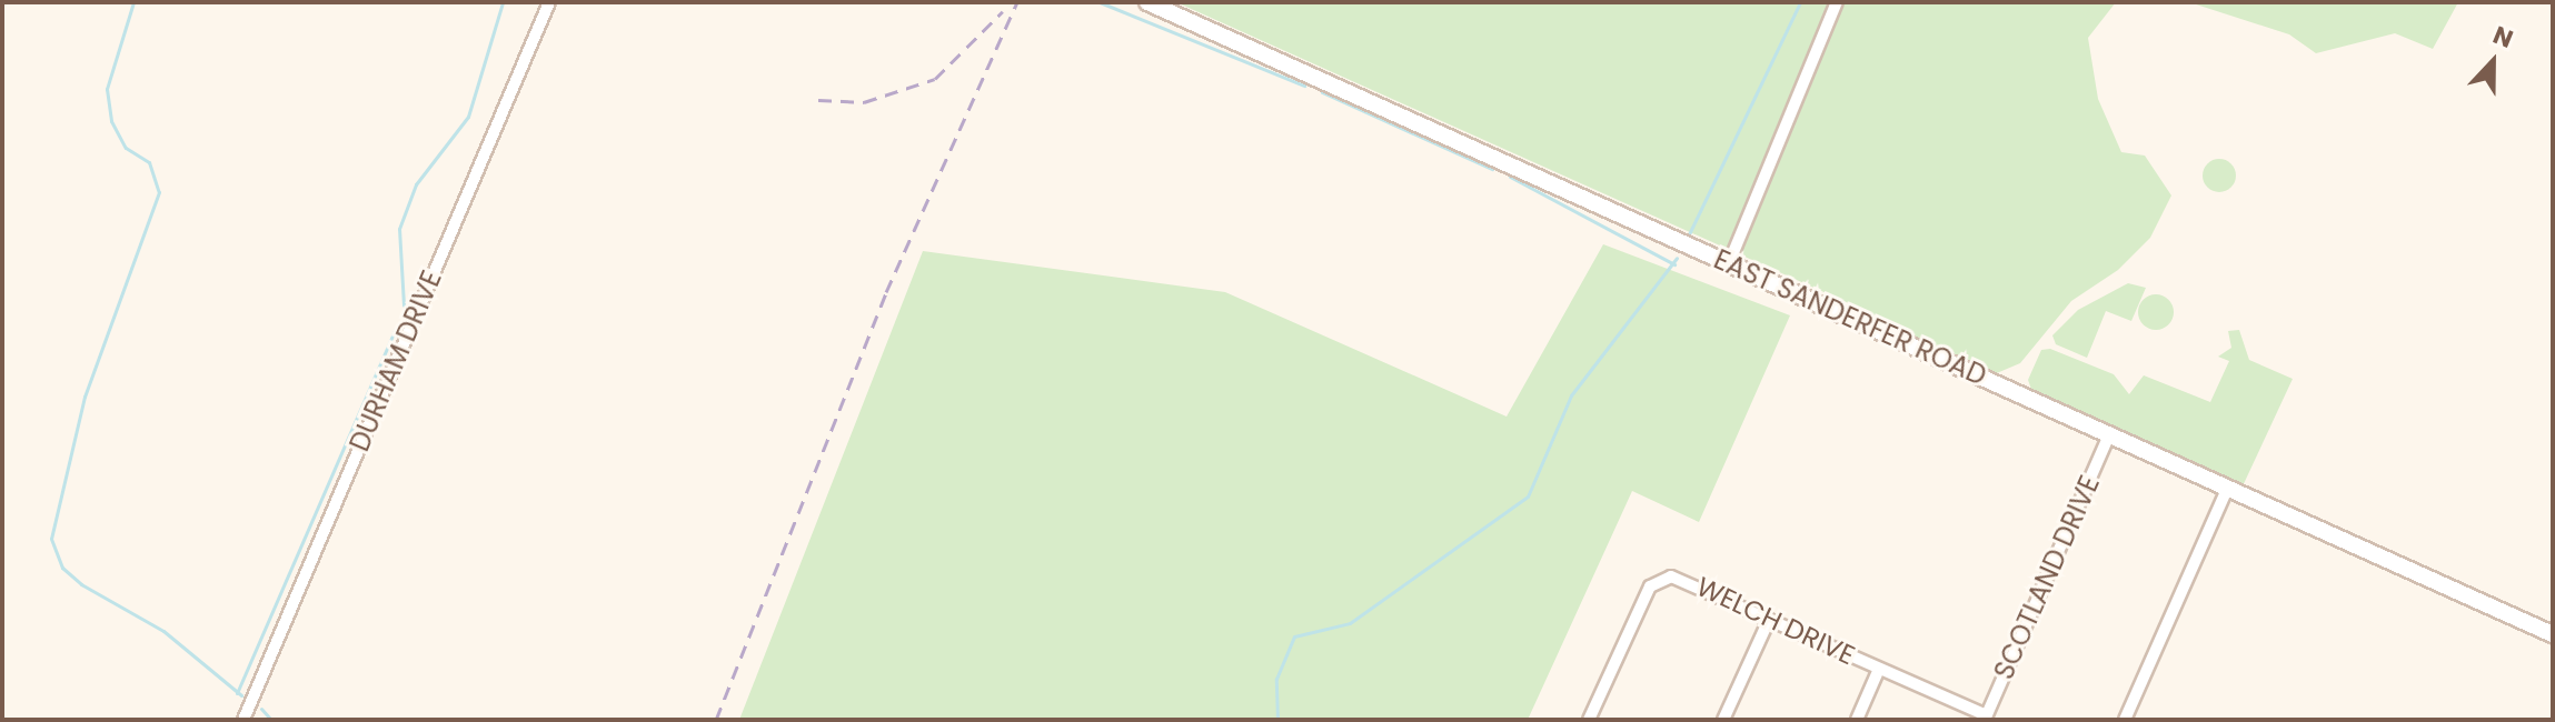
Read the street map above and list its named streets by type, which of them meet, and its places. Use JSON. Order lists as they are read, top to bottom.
{
  "streets": {
    "street": [
      "EAST SANDERFER ROAD",
      "DURHAM DRIVE",
      "SCOTLAND DRIVE",
      "WELCH DRIVE"
    ]
  },
  "crossings": [
    ["EAST SANDERFER ROAD", "SCOTLAND DRIVE"],
    ["SCOTLAND DRIVE", "WELCH DRIVE"]
  ],
  "north": "top"
}
